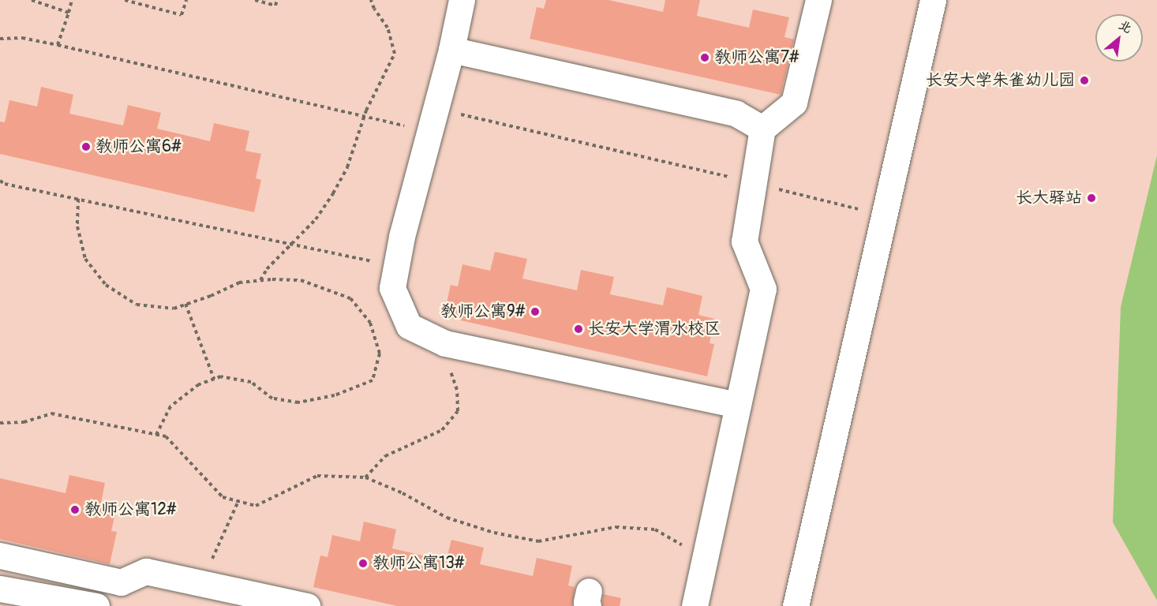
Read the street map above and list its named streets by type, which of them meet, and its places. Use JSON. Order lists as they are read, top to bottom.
{
  "places": [
    "教师公寓7#",
    "长安大学朱雀幼儿园",
    "教师公寓6#",
    "长大驿站",
    "教师公寓9#",
    "长安大学渭水校区",
    "教师公寓12#",
    "教师公寓13#"
  ],
  "north": "top right"
}
